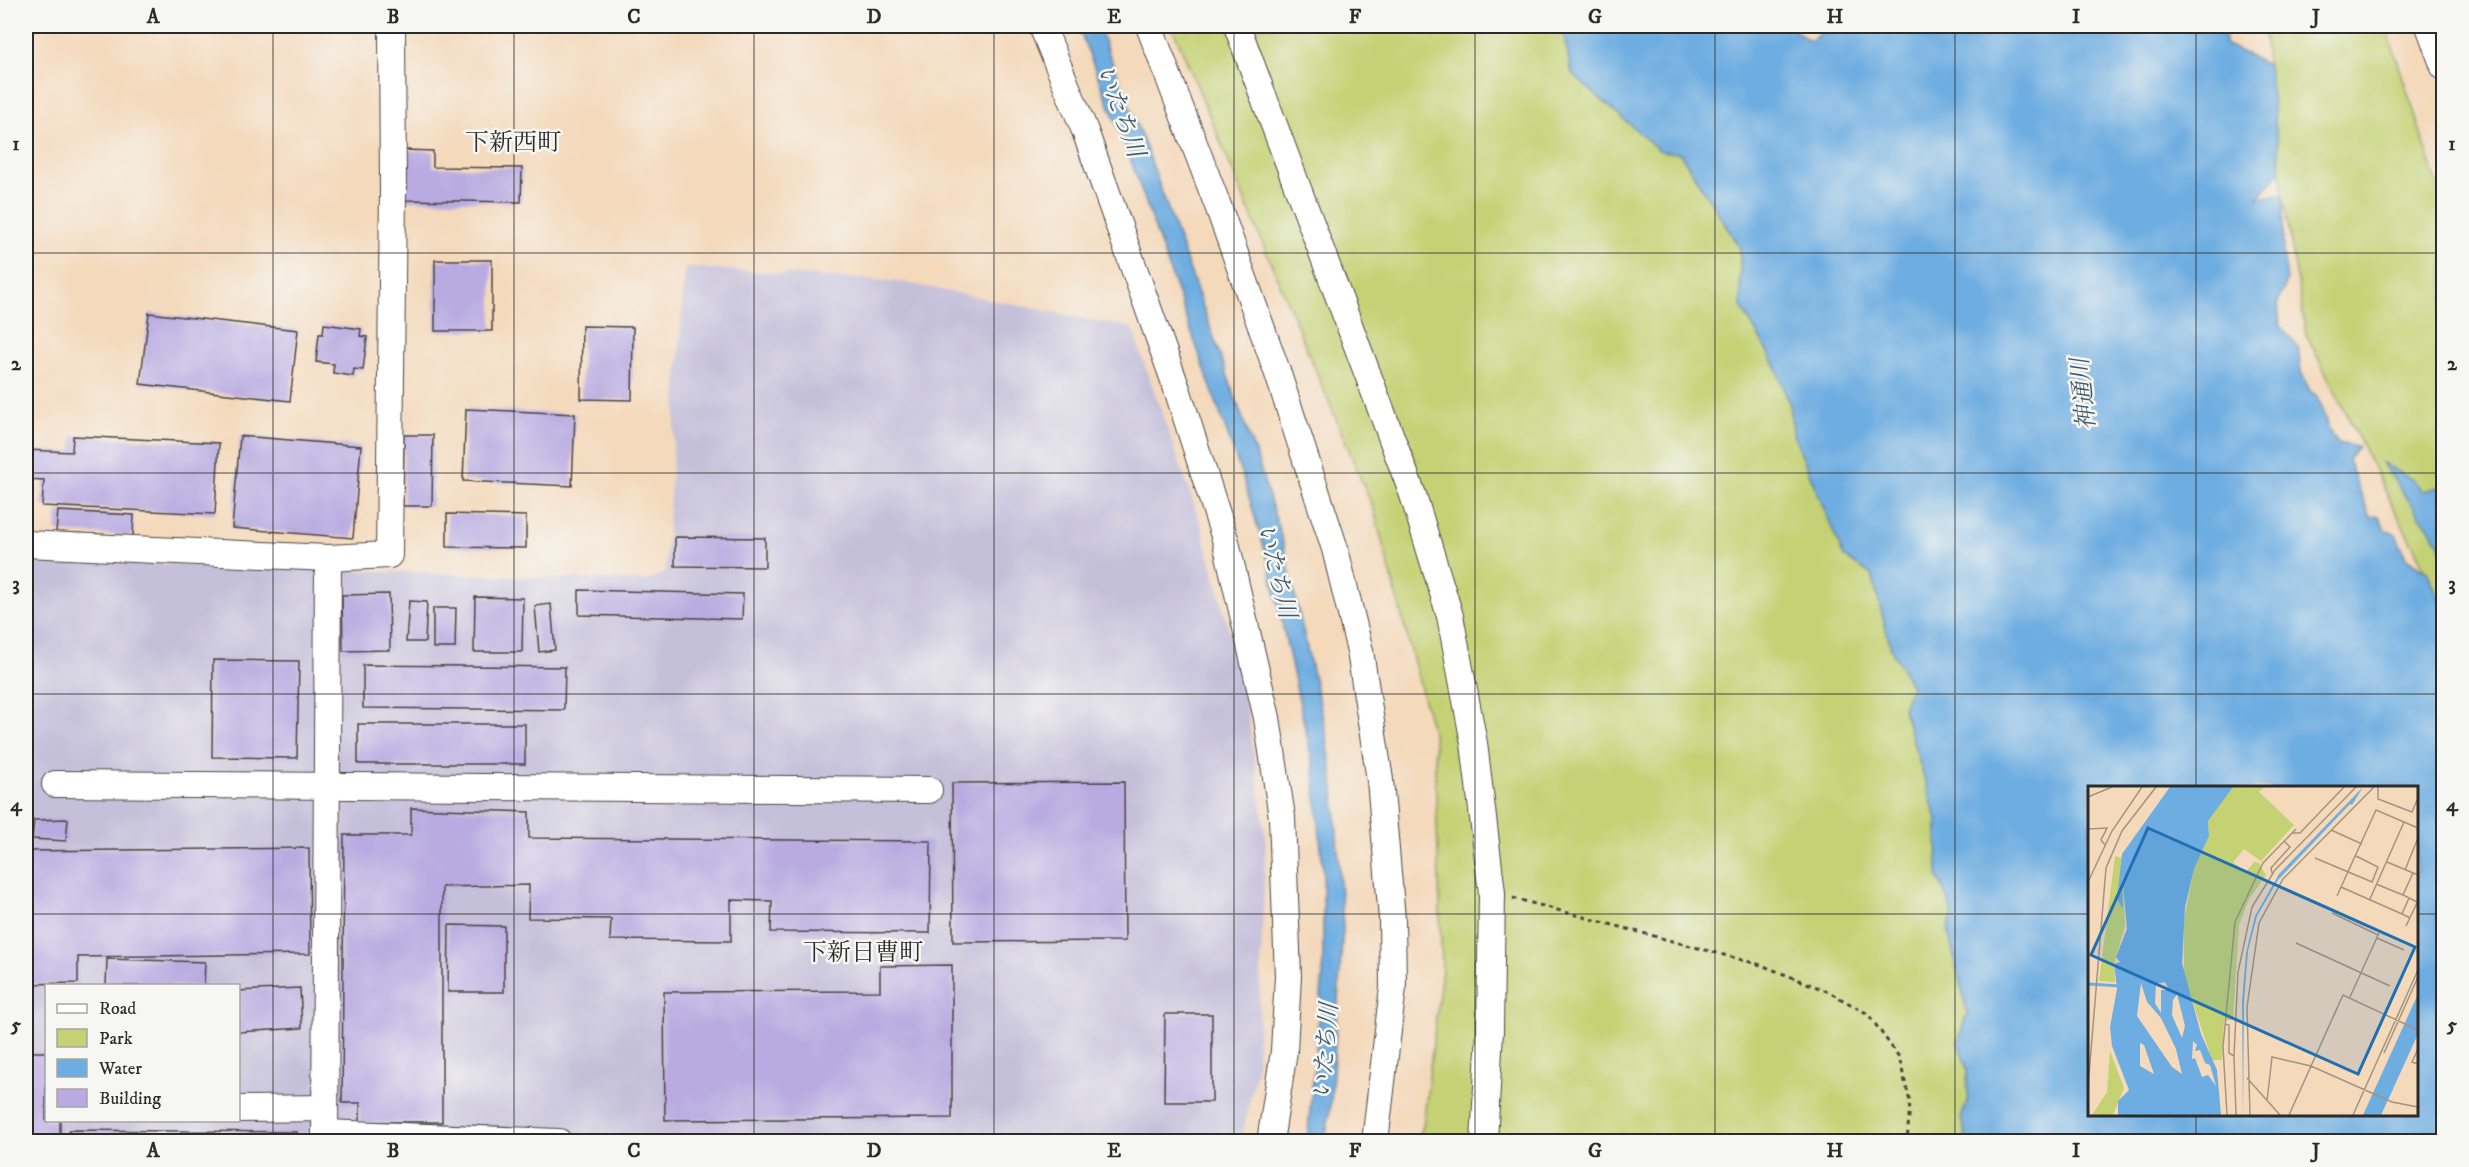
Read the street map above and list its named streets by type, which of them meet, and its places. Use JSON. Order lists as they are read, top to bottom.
{
  "districts": ["下新西町", "下新日曹町"],
  "water": ["いたち川", "神通川"],
  "legend": [
    "Road",
    "Park",
    "Water",
    "Building"
  ],
  "grid": {
    "columns": [
      "A",
      "B",
      "C",
      "D",
      "E",
      "F",
      "G",
      "H",
      "I",
      "J"
    ],
    "rows": [
      "1",
      "2",
      "3",
      "4",
      "5"
    ]
  }
}
